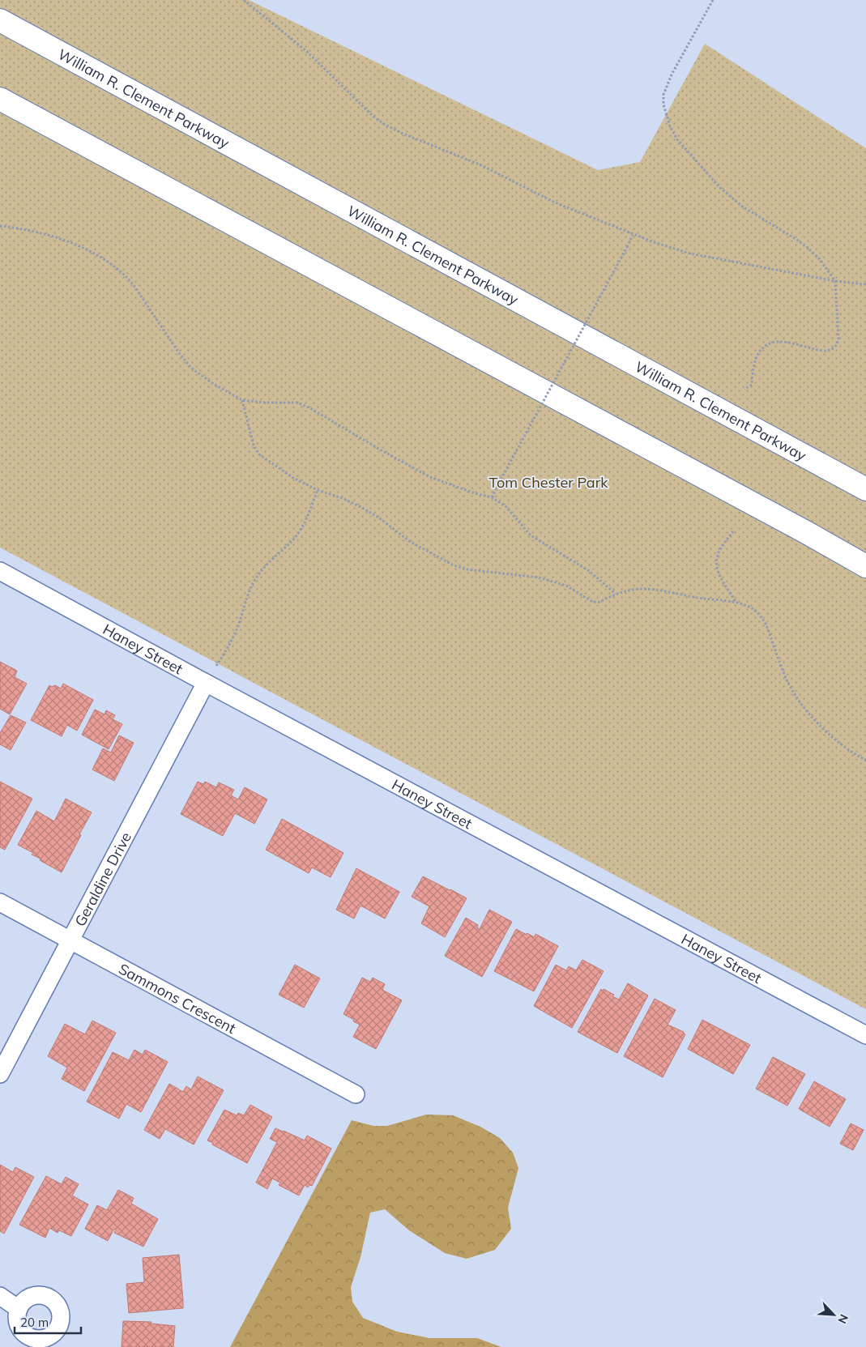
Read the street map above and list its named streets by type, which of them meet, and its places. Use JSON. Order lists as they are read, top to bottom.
{
  "streets": {
    "main road": ["William R. Clement Parkway"],
    "street": ["Haney Street", "Geraldine Drive", "Sammons Crescent"]
  },
  "crossings": [
    ["Haney Street", "Geraldine Drive"],
    ["Geraldine Drive", "Sammons Crescent"]
  ],
  "parks": ["Tom Chester Park"],
  "scale_bar": "20 m",
  "north": "bottom right"
}
